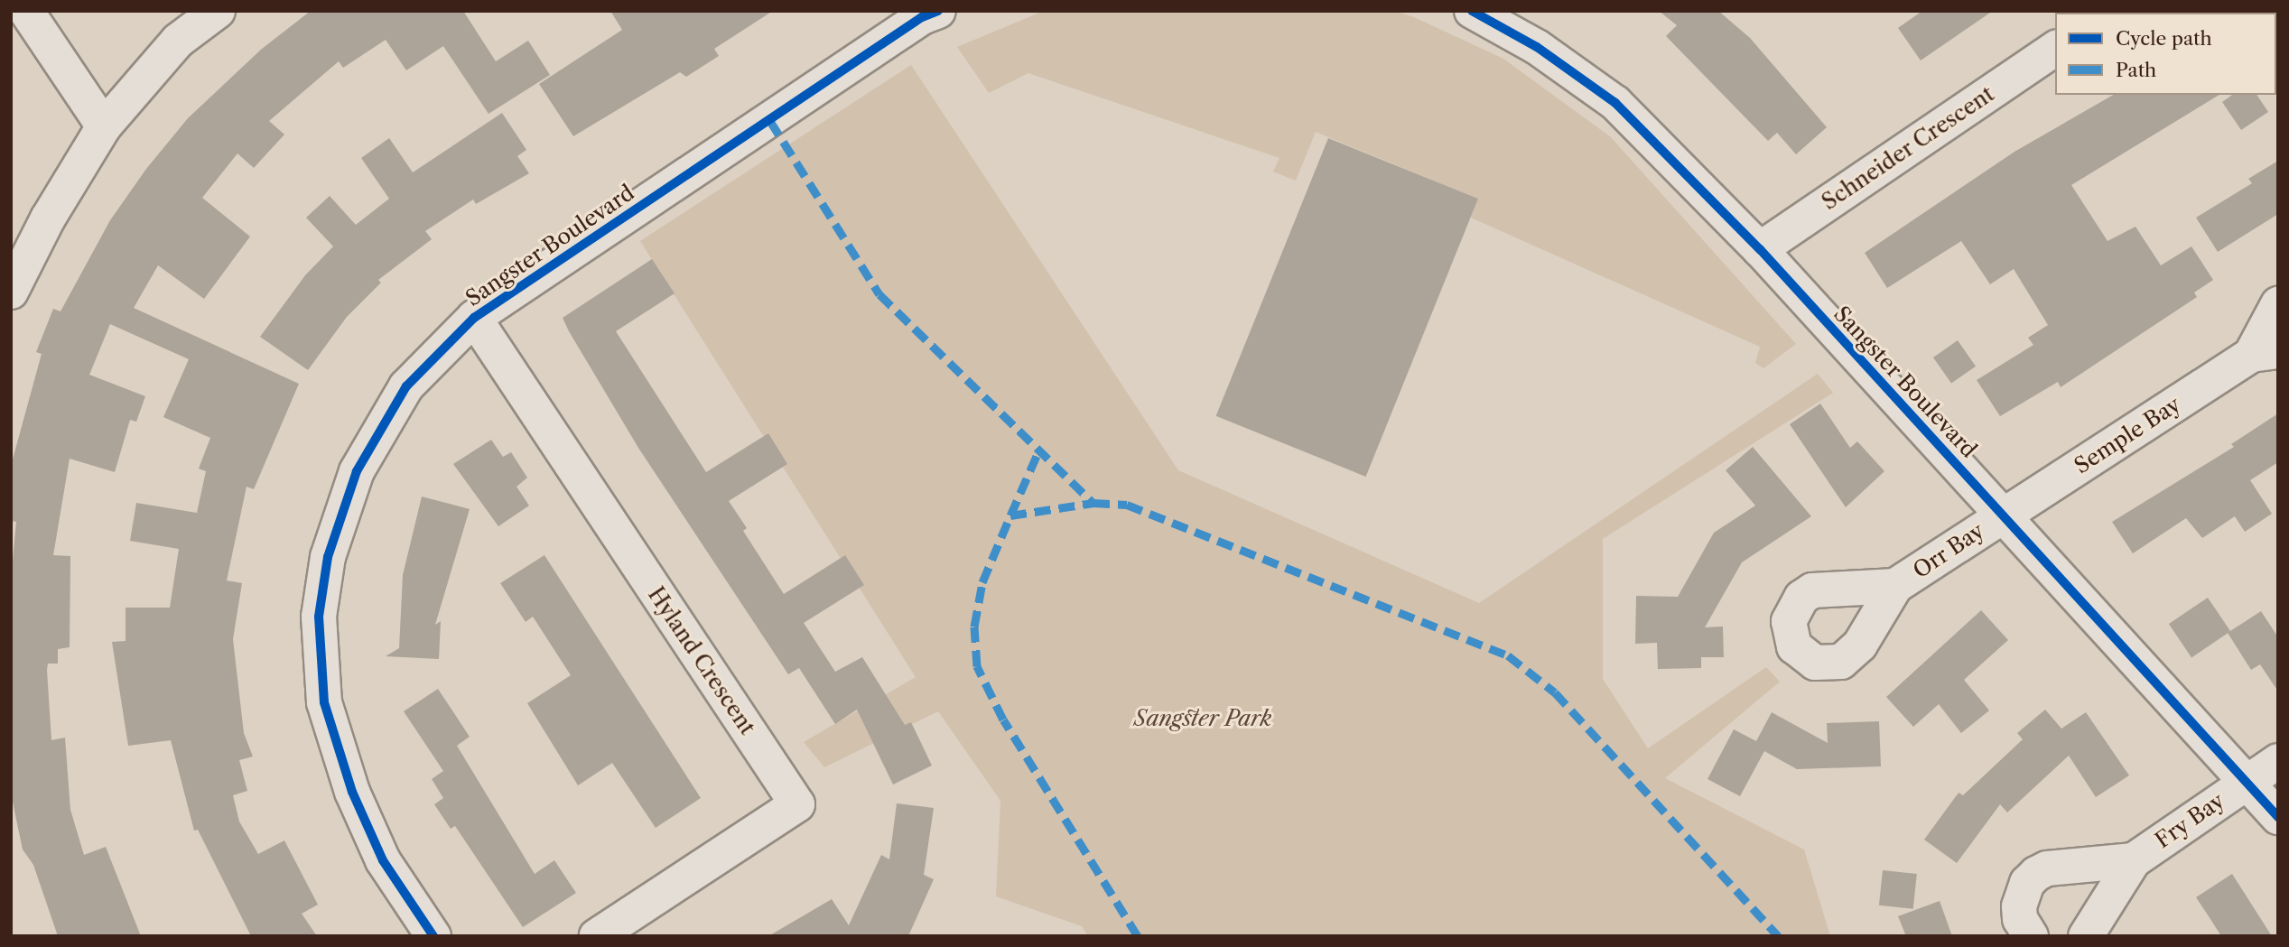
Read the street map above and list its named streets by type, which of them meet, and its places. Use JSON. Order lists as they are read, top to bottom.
{
  "streets": {
    "street": [
      "Schneider Crescent",
      "Sangster Boulevard",
      "Semple Bay",
      "Orr Bay",
      "Hyland Crescent",
      "Fry Bay"
    ]
  },
  "crossings": [
    ["Schneider Crescent", "Sangster Boulevard"],
    ["Sangster Boulevard", "Semple Bay"],
    ["Sangster Boulevard", "Orr Bay"],
    ["Sangster Boulevard", "Hyland Crescent"],
    ["Sangster Boulevard", "Fry Bay"],
    ["Semple Bay", "Orr Bay"]
  ],
  "parks": ["Sangster Park"],
  "legend": ["Cycle path", "Path"]
}
